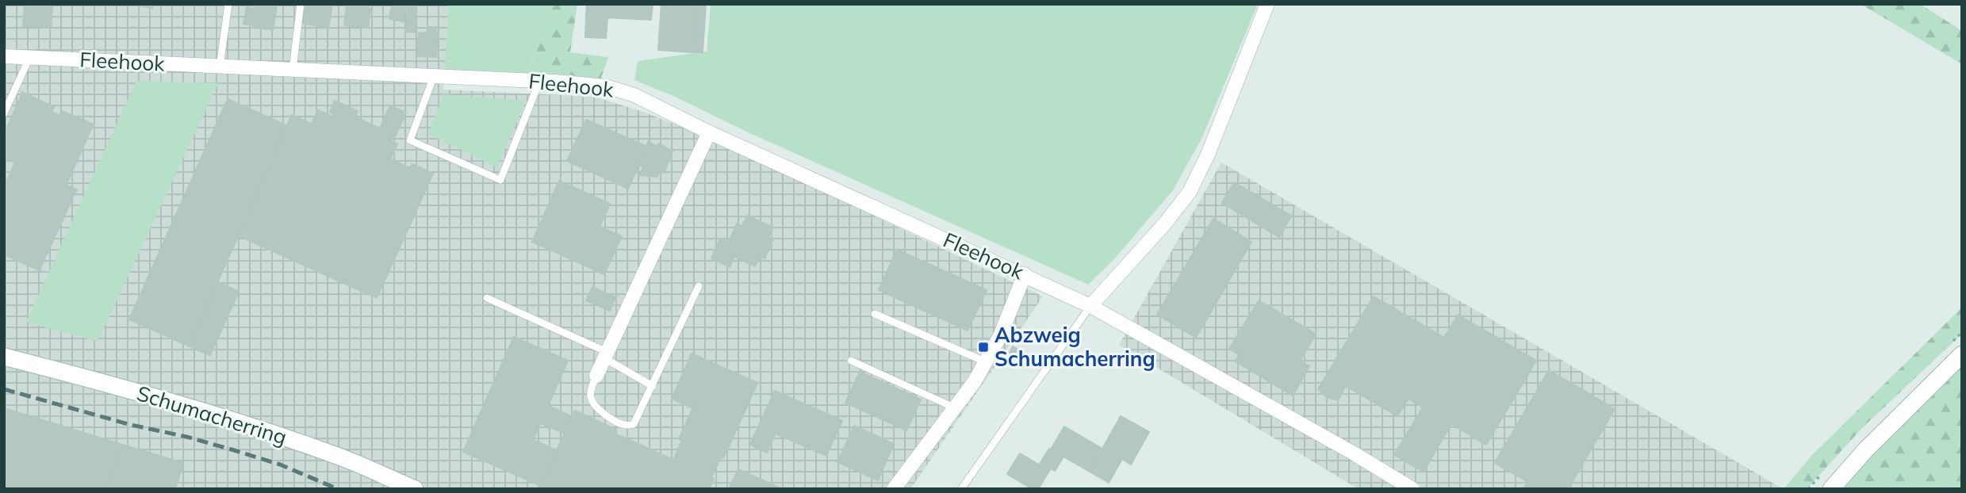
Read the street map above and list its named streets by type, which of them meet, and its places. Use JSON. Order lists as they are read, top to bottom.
{
  "streets": {
    "main road": ["Schumacherring"],
    "street": ["Fleehook"]
  },
  "places": {
    "transit": ["Abzweig Schumacherring"]
  }
}
